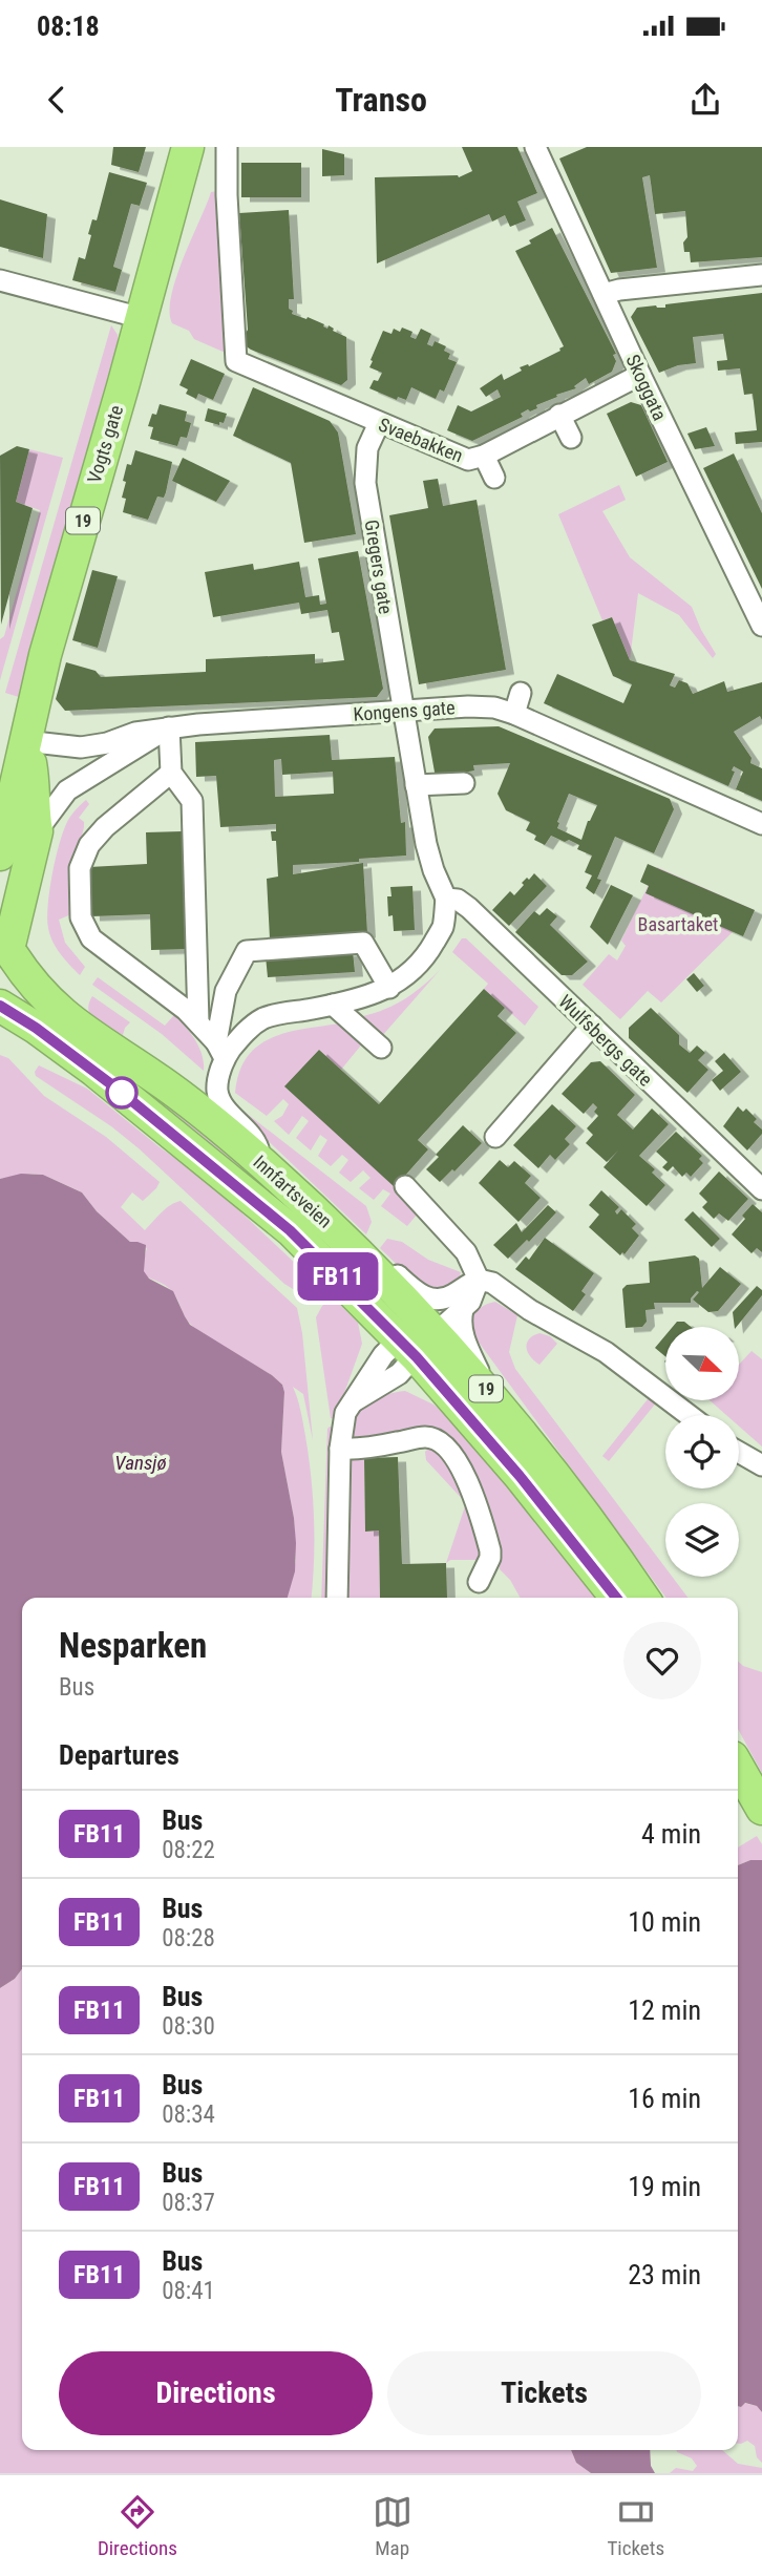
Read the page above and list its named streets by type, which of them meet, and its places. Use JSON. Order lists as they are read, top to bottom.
{
  "streets": {
    "highway": ["Vogts gate", "19", "Innfartsveien"],
    "street": [
      "Skoggata",
      "Svaebakken",
      "Gregers gate",
      "Kongens gate",
      "Wulfsbergs gate"
    ]
  },
  "crossings": [
    ["Skoggata", "Svaebakken"],
    ["Svaebakken", "Gregers gate"],
    ["Vogts gate", "19"],
    ["Vogts gate", "Kongens gate"],
    ["Vogts gate", "Innfartsveien"],
    ["19", "Innfartsveien"],
    ["Gregers gate", "Kongens gate"]
  ],
  "water": ["Vansjø"],
  "parks": ["Basartaket"],
  "lines": ["bus line FB11"],
  "north": "bottom right",
  "page": {
    "status": "08:18",
    "header": "Transo",
    "on_map": "FB11",
    "heading": [
      ["Nesparken", "Bus"],
      "Departures"
    ],
    "list": [
      {
        "mark": "FB11",
        "name": "Bus",
        "note": "08:22",
        "value": "4 min"
      },
      {
        "mark": "FB11",
        "name": "Bus",
        "note": "08:28",
        "value": "10 min"
      },
      {
        "mark": "FB11",
        "name": "Bus",
        "note": "08:30",
        "value": "12 min"
      },
      {
        "mark": "FB11",
        "name": "Bus",
        "note": "08:34",
        "value": "16 min"
      },
      {
        "mark": "FB11",
        "name": "Bus",
        "note": "08:37",
        "value": "19 min"
      },
      {
        "mark": "FB11",
        "name": "Bus",
        "note": "08:41",
        "value": "23 min"
      }
    ],
    "buttons": ["Directions", "Tickets"],
    "tabs": ["Directions", "Map", "Tickets"]
  }
}
